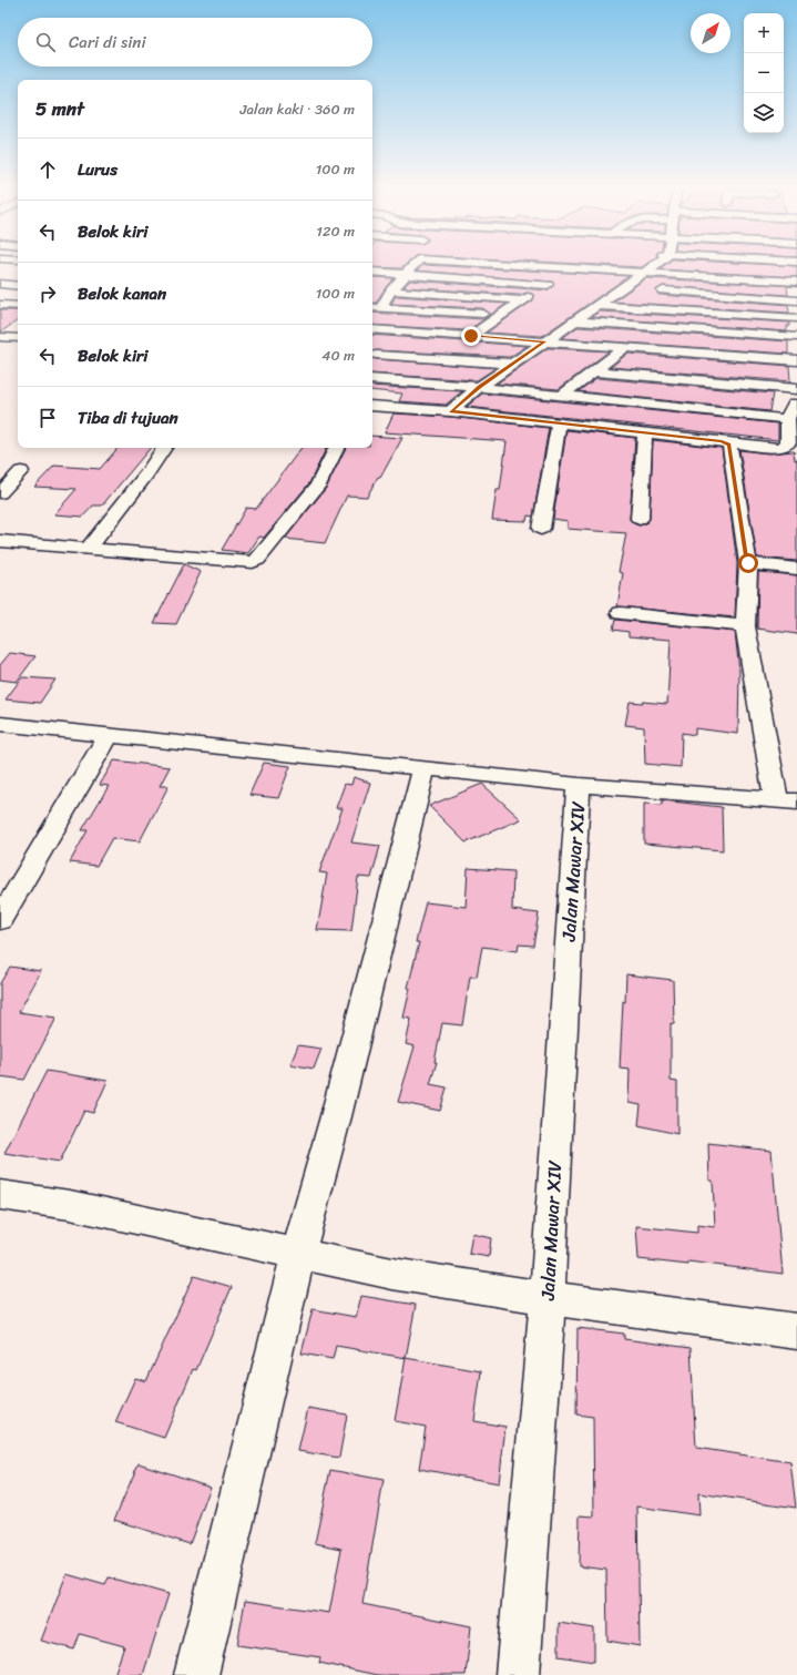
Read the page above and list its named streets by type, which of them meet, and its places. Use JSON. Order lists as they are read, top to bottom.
{
  "streets": {
    "street": ["Jalan Mawar XIV"]
  },
  "north": "top right",
  "page": {
    "map_buttons": ["+", "−"],
    "search": "Cari di sini",
    "heading": ["5 mnt", "Jalan kaki · 360 m"],
    "list": [
      ["Lurus", "100 m"],
      ["Belok kiri", "120 m"],
      ["Belok kanan", "100 m"],
      ["Belok kiri", "40 m"],
      "Tiba di tujuan"
    ]
  }
}
